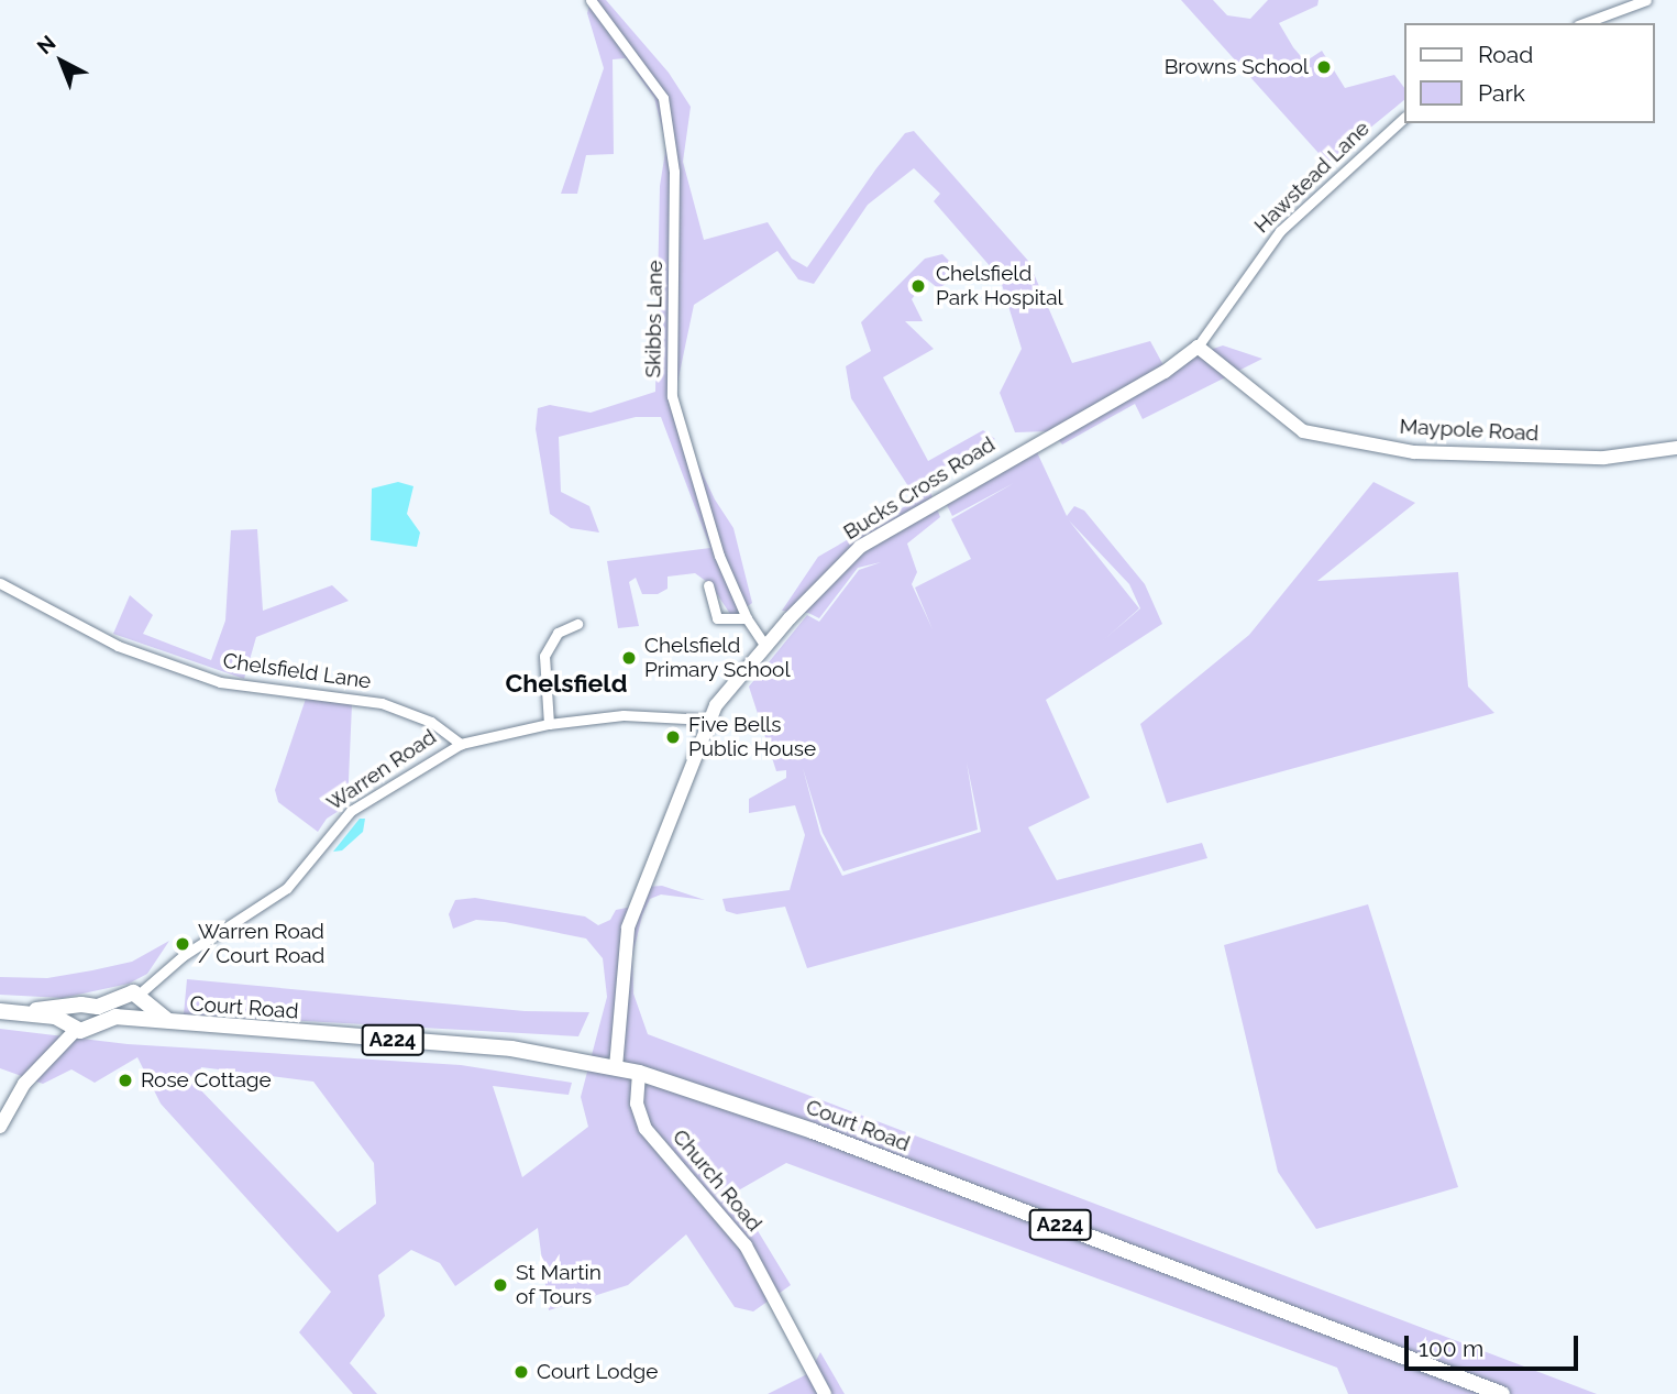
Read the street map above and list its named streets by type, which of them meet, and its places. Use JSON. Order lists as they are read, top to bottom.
{
  "streets": {
    "main road": ["Court Road", "A224"],
    "street": [
      "Hawstead Lane",
      "Skibbs Lane",
      "Maypole Road",
      "Bucks Cross Road",
      "Chelsfield Lane",
      "Warren Road",
      "Church Road"
    ]
  },
  "crossings": [
    ["Hawstead Lane", "Maypole Road"],
    ["Hawstead Lane", "Bucks Cross Road"],
    ["Skibbs Lane", "Bucks Cross Road"],
    ["Maypole Road", "Bucks Cross Road"],
    ["Bucks Cross Road", "Warren Road"],
    ["Chelsfield Lane", "Warren Road"],
    ["Warren Road", "Court Road"],
    ["Court Road", "Church Road"]
  ],
  "districts": ["Chelsfield"],
  "places": [
    "Browns School",
    "Chelsfield Park Hospital",
    "Chelsfield Primary School",
    "Five Bells Public House",
    "Warren Road / Court Road",
    "Rose Cottage",
    "St Martin of Tours",
    "Court Lodge"
  ],
  "legend": ["Road", "Park"],
  "scale_bar": "100 m",
  "north": "top left"
}
